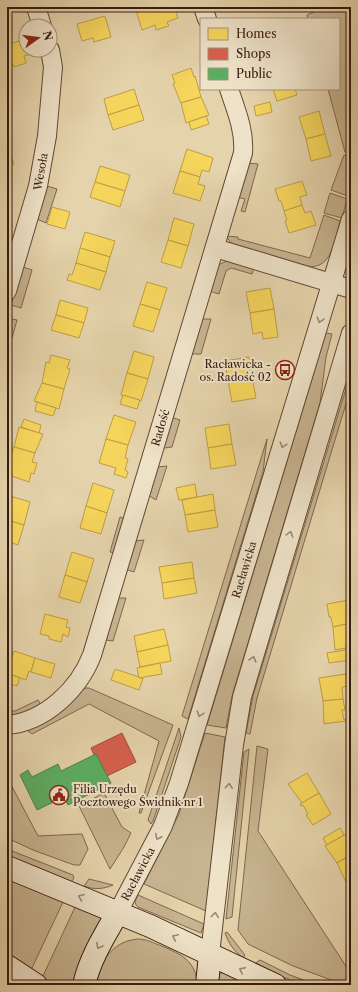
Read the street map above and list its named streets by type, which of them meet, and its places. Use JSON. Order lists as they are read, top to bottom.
{
  "streets": {
    "street": ["Wesoła", "Radość", "Racławicka"]
  },
  "places": {
    "bus stop": ["Racławicka - os. Radość 02"],
    "public building": ["Filia Urzędu Pocztowego Świdnik nr 1"]
  },
  "legend": ["Homes", "Shops", "Public"],
  "north": "right"
}
